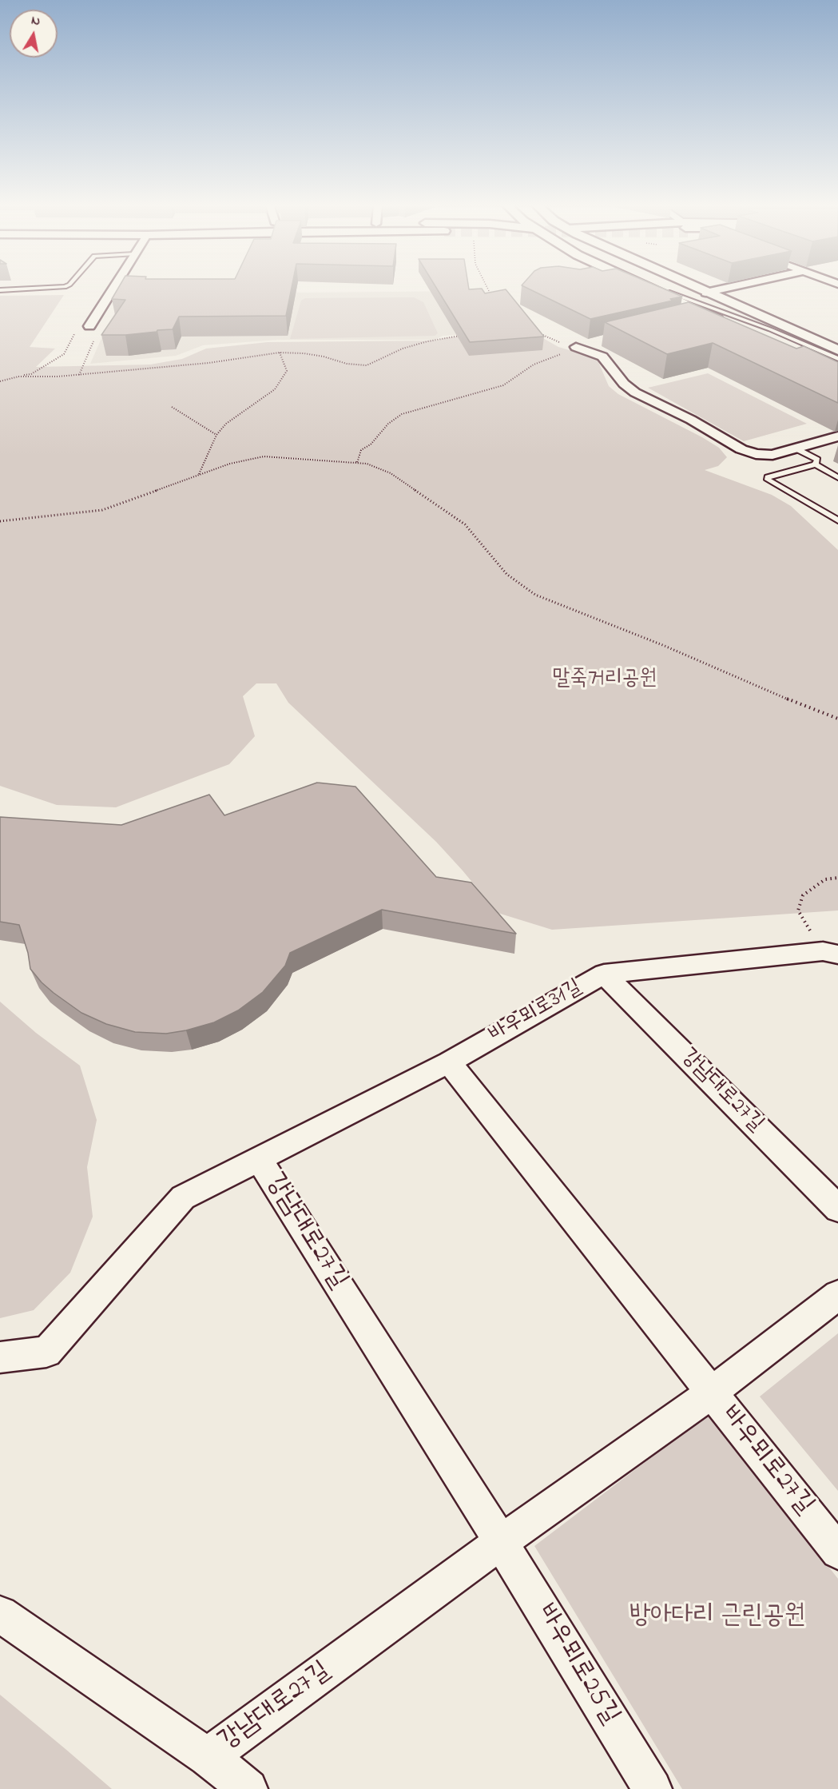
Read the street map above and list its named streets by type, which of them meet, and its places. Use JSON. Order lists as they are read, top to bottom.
{
  "streets": {
    "street": [
      "바우뫼로31길",
      "강남대로27길",
      "바우뫼로27길",
      "바우뫼로25길"
    ]
  },
  "crossings": [
    ["바우뫼로31길", "강남대로27길"],
    ["강남대로27길", "바우뫼로27길"],
    ["강남대로27길", "바우뫼로25길"]
  ],
  "parks": ["말죽거리공원", "방아다리 근린공원"],
  "north": "top"
}
